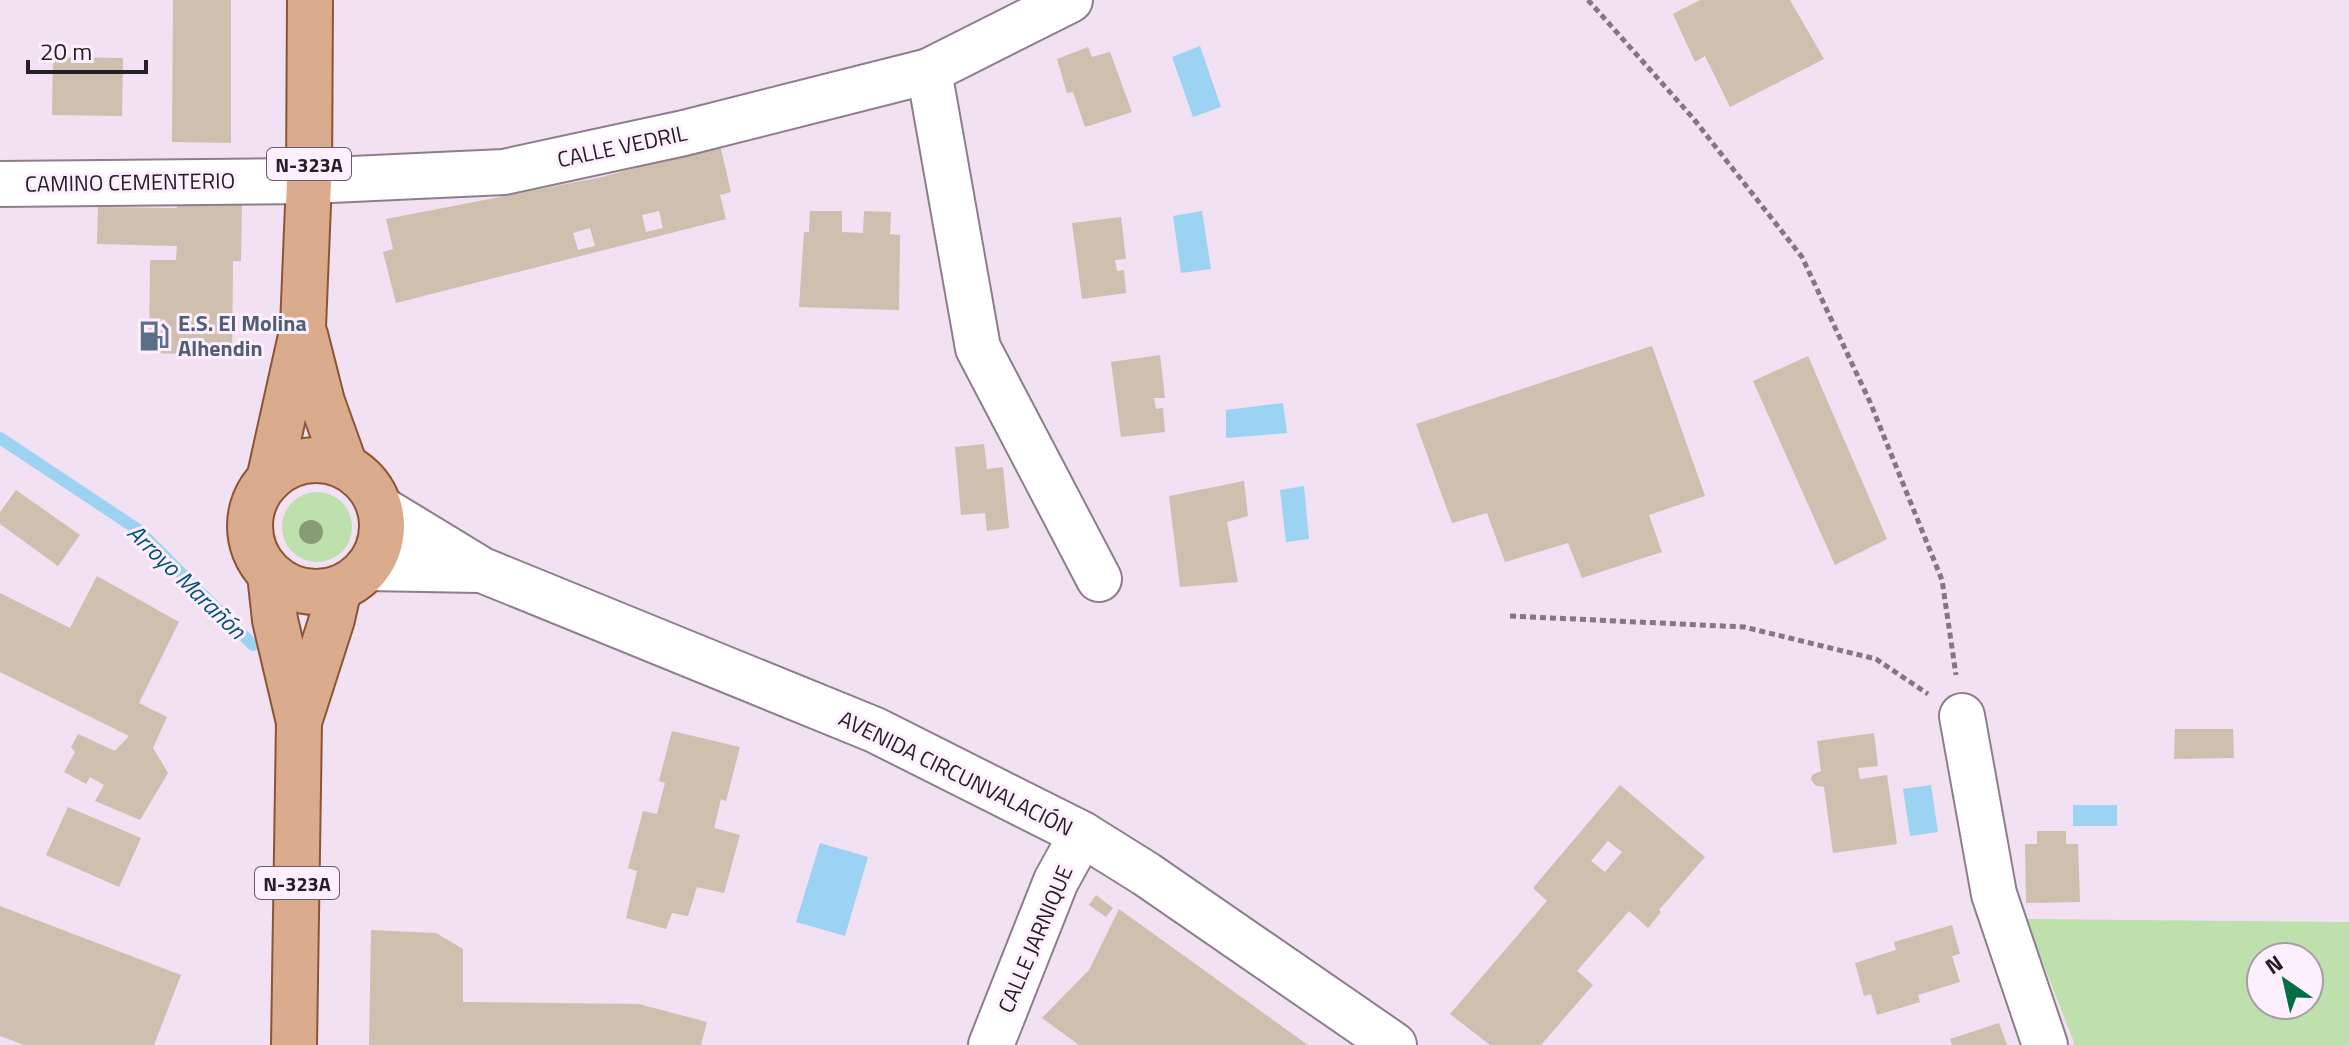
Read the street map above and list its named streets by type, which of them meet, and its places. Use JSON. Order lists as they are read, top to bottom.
{
  "streets": {
    "main road": ["N-323A"],
    "street": [
      "CALLE VEDRIL",
      "CAMINO CEMENTERIO",
      "AVENIDA CIRCUNVALACIÓN",
      "CALLE JARNIQUE"
    ]
  },
  "crossings": [
    ["CALLE VEDRIL", "N-323A"],
    ["CALLE VEDRIL", "CAMINO CEMENTERIO"],
    ["N-323A", "CAMINO CEMENTERIO"],
    ["AVENIDA CIRCUNVALACIÓN", "CALLE JARNIQUE"]
  ],
  "water": ["Arroyo Marañón"],
  "places": {
    "fuel station": ["E.S. El Molina Alhendin"]
  },
  "scale_bar": "20 m",
  "north": "top left"
}
